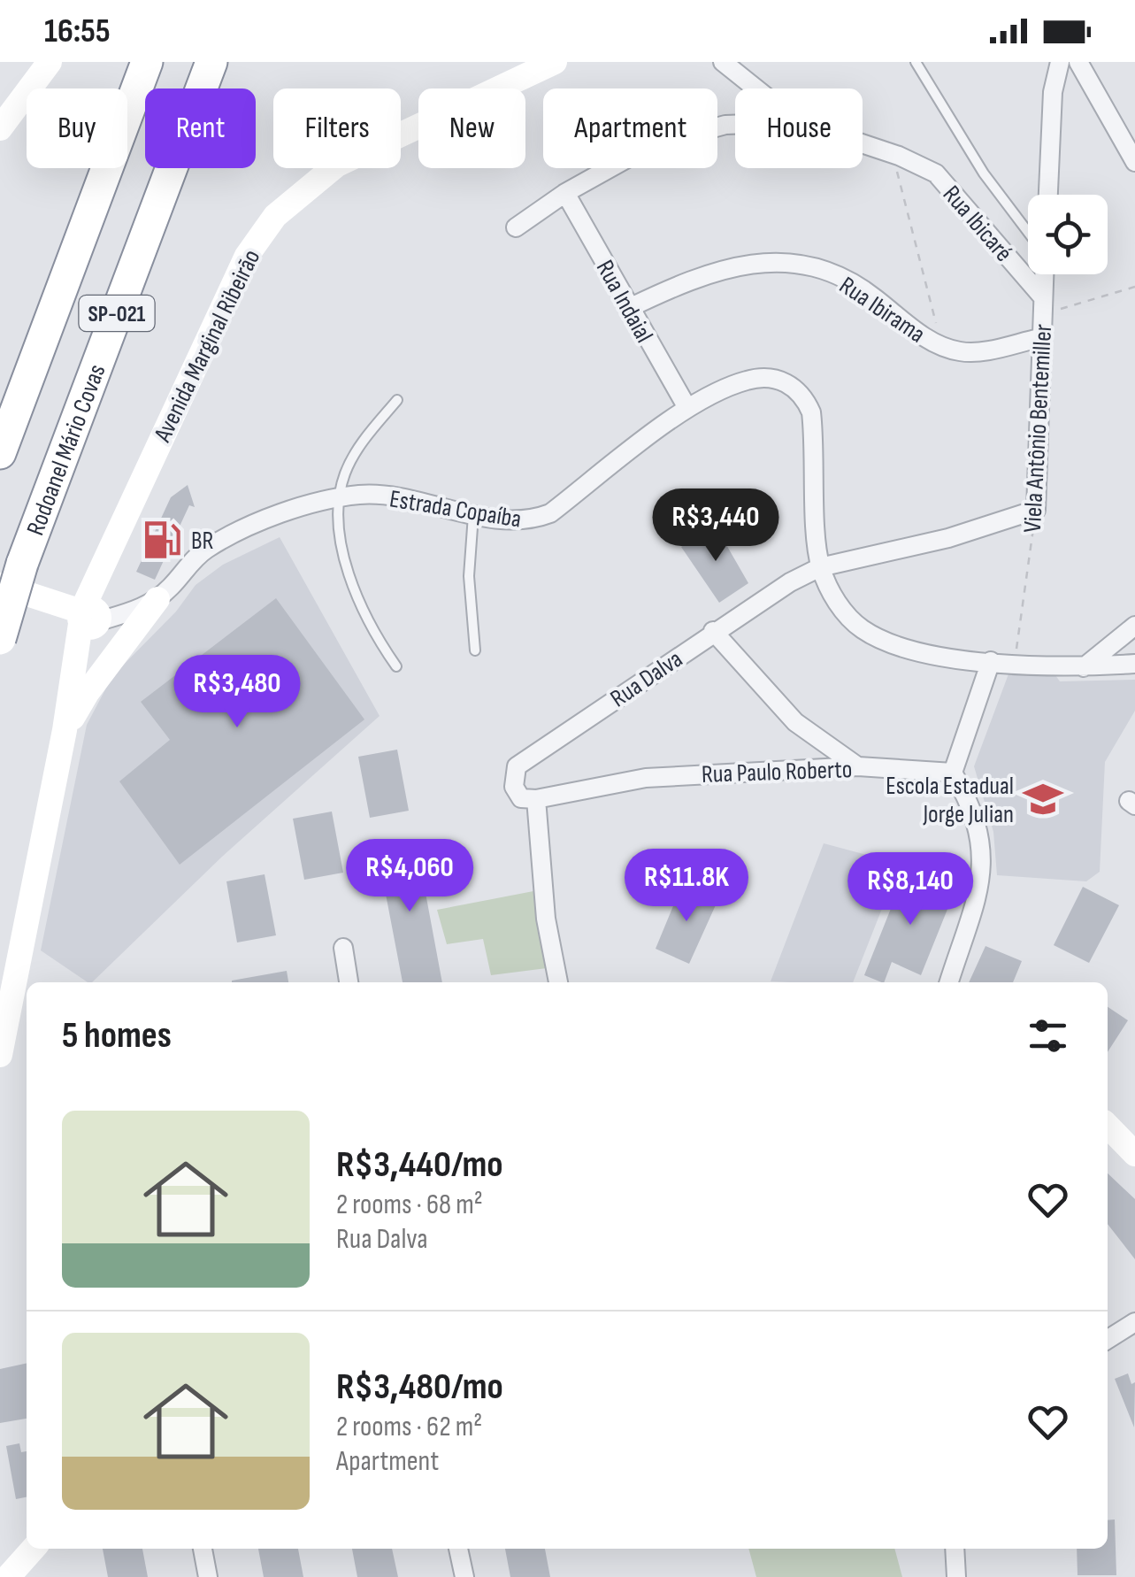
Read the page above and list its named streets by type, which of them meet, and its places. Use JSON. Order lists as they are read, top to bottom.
{
  "streets": {
    "highway": ["SP-021", "Rodoanel Mário Covas"],
    "main road": ["Avenida Marginal Ribeirão"],
    "street": [
      "Rua Ibicaré",
      "Rua Indaial",
      "Rua Ibirama",
      "Viela Antônio Bentemiller",
      "Estrada Copaíba",
      "Rua Dalva",
      "Rua Paulo Roberto"
    ]
  },
  "crossings": [
    ["Rua Ibicaré", "Rua Indaial"],
    ["Rua Ibicaré", "Viela Antônio Bentemiller"],
    ["Rua Indaial", "Rua Ibirama"],
    ["Rua Indaial", "Estrada Copaíba"],
    ["Rua Ibirama", "Viela Antônio Bentemiller"],
    ["Avenida Marginal Ribeirão", "Estrada Copaíba"],
    ["Viela Antônio Bentemiller", "Estrada Copaíba"],
    ["Viela Antônio Bentemiller", "Rua Dalva"],
    ["Estrada Copaíba", "Rua Dalva"],
    ["Rua Dalva", "Rua Paulo Roberto"]
  ],
  "places": {
    "fuel station": ["BR"],
    "school or university": ["Escola Estadual Jorge Julian"]
  },
  "page": {
    "status": "16:55",
    "chip": [
      "Buy",
      "Rent",
      "Filters",
      "New",
      "Apartment",
      "House"
    ],
    "price": [
      "R$3,440",
      "R$3,480",
      "R$4,060",
      "R$11.8K",
      "R$8,140"
    ],
    "heading": "5 homes",
    "list": [
      {
        "name": "R$3,440/mo",
        "note": "2 rooms · 68 m² · Rua Dalva"
      },
      {
        "name": "R$3,480/mo",
        "note": "2 rooms · 62 m² · Apartment"
      }
    ]
  }
}
